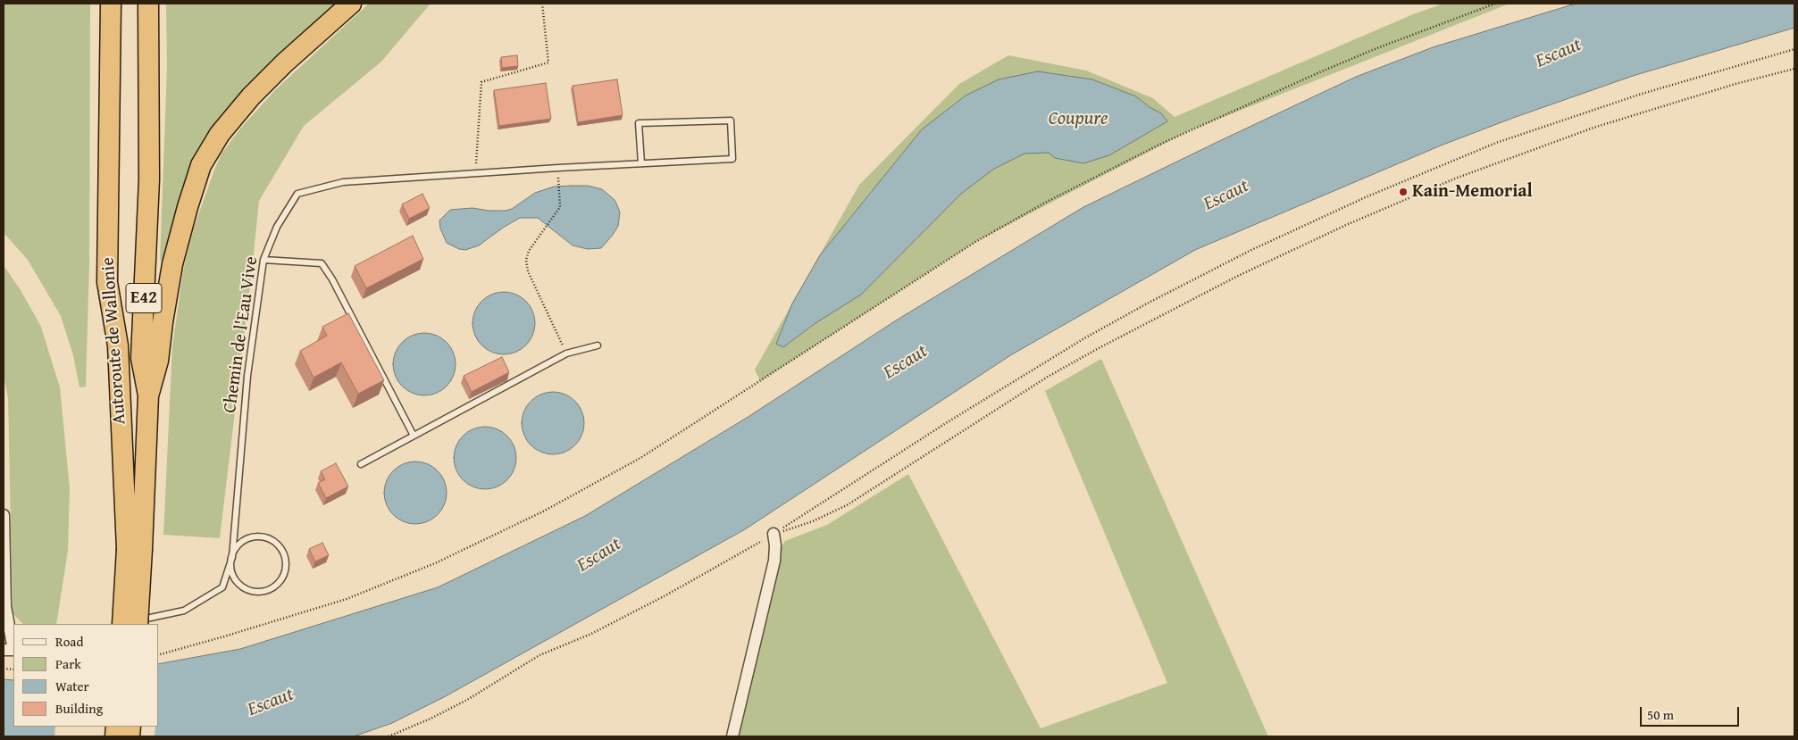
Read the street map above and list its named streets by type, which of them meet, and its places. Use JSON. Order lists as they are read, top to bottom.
{
  "streets": {
    "highway": ["E42", "Autoroute de Wallonie"],
    "lane": ["Chemin de l'Eau Vive"]
  },
  "water": ["Escaut", "Coupure"],
  "places": ["Kain-Memorial"],
  "legend": [
    "Road",
    "Park",
    "Water",
    "Building"
  ],
  "scale_bar": "50 m"
}
